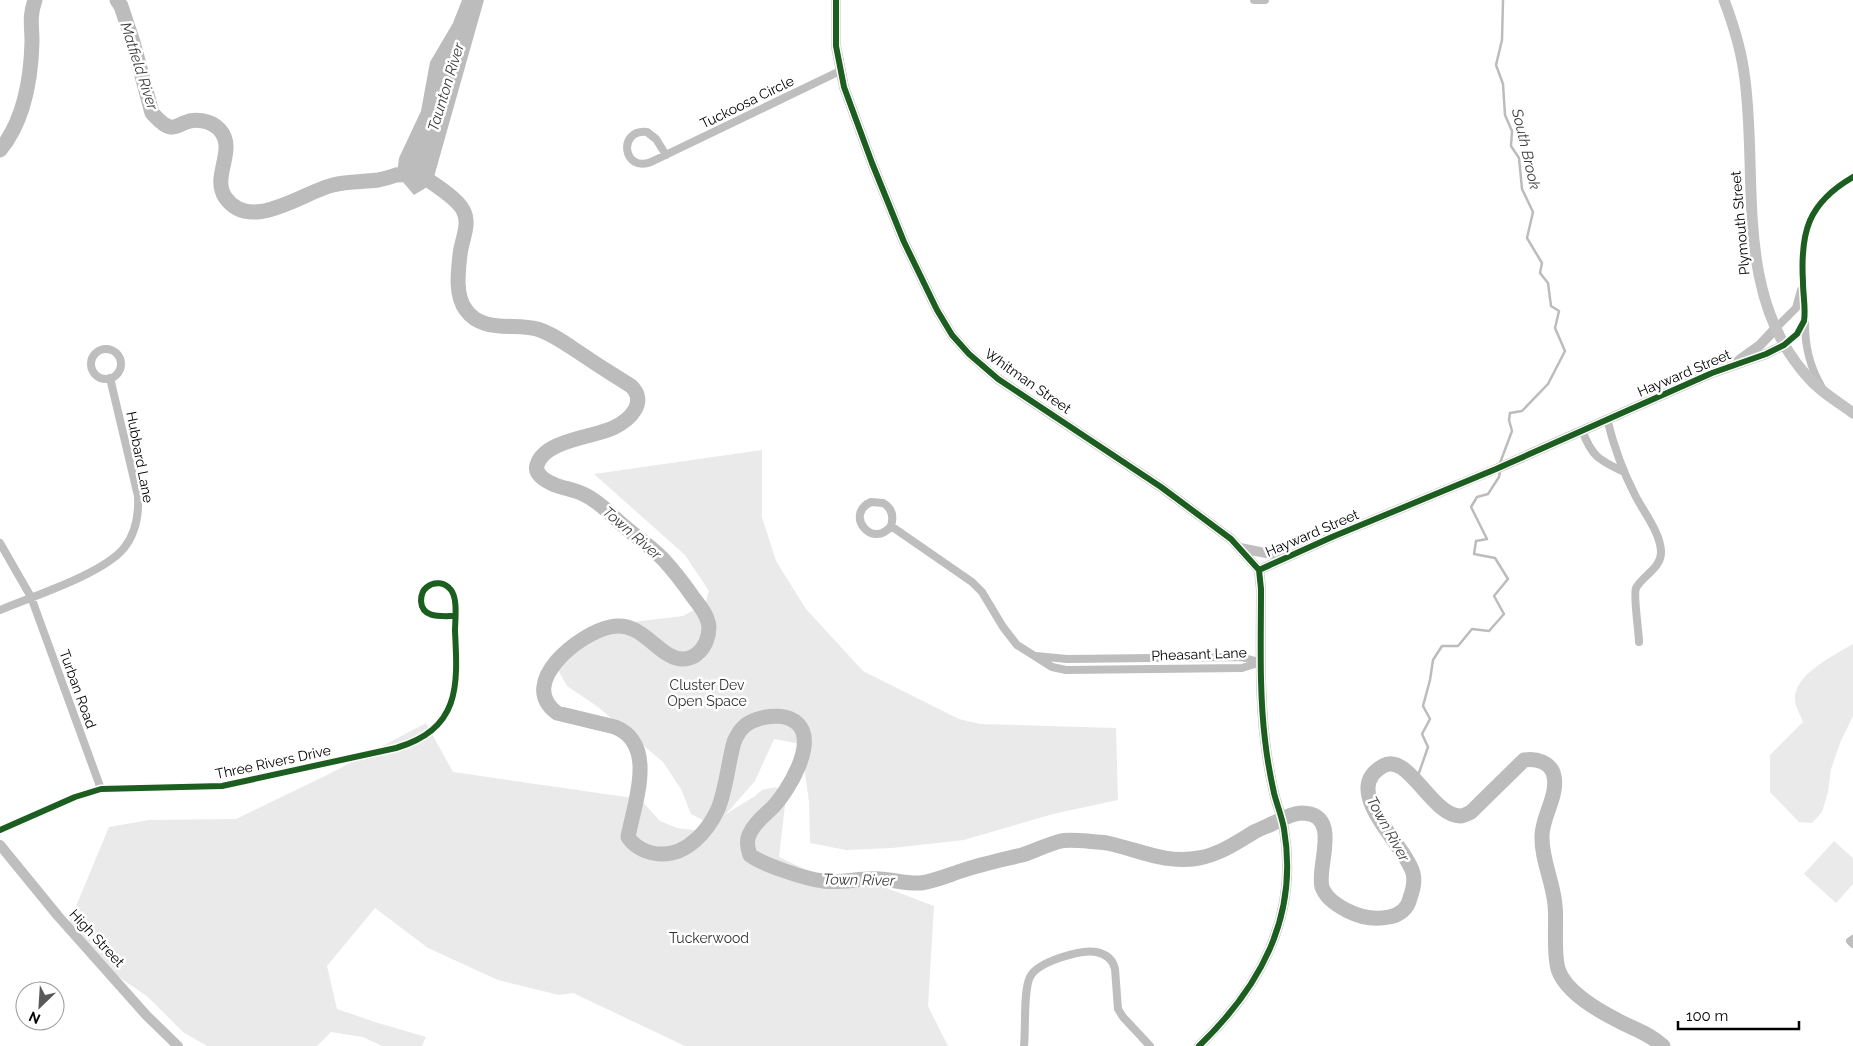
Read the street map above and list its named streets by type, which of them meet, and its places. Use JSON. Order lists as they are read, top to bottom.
{
  "streets": {
    "main road": ["Plymouth Street"],
    "street": [
      "Tuckoosa Circle",
      "Hayward Street",
      "Whitman Street",
      "Hubbard Lane",
      "Pheasant Lane",
      "Turban Road",
      "Three Rivers Drive",
      "High Street"
    ]
  },
  "crossings": [
    ["Tuckoosa Circle", "Whitman Street"],
    ["Plymouth Street", "Hayward Street"],
    ["Hayward Street", "Whitman Street"],
    ["Hayward Street", "Pheasant Lane"],
    ["Hubbard Lane", "Turban Road"],
    ["Turban Road", "Three Rivers Drive"]
  ],
  "water": [
    "Matfield River",
    "Taunton River",
    "South Brook",
    "Town River"
  ],
  "parks": ["Cluster Dev Open Space", "Tuckerwood"],
  "scale_bar": "100 m",
  "north": "bottom left"
}
